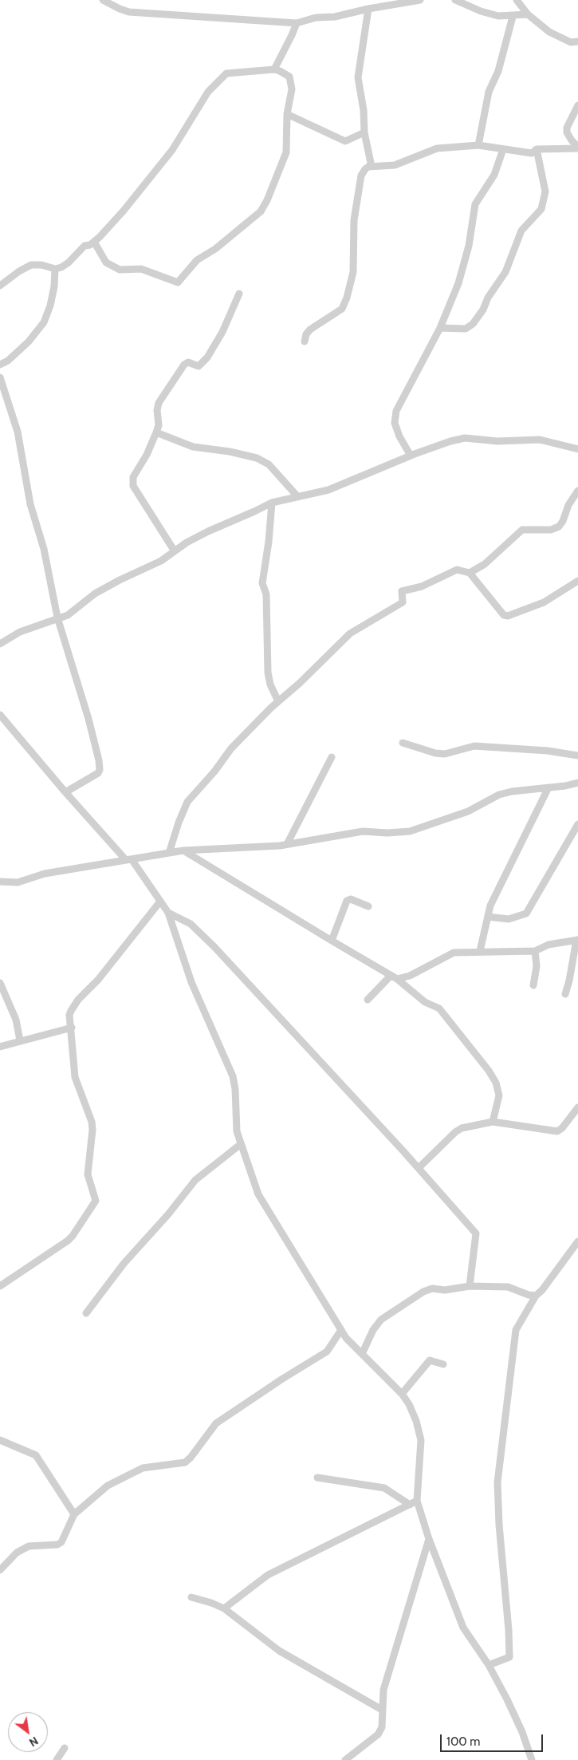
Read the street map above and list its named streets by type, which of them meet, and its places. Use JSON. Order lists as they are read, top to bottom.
{
  "scale_bar": "100 m",
  "north": "bottom right"
}
